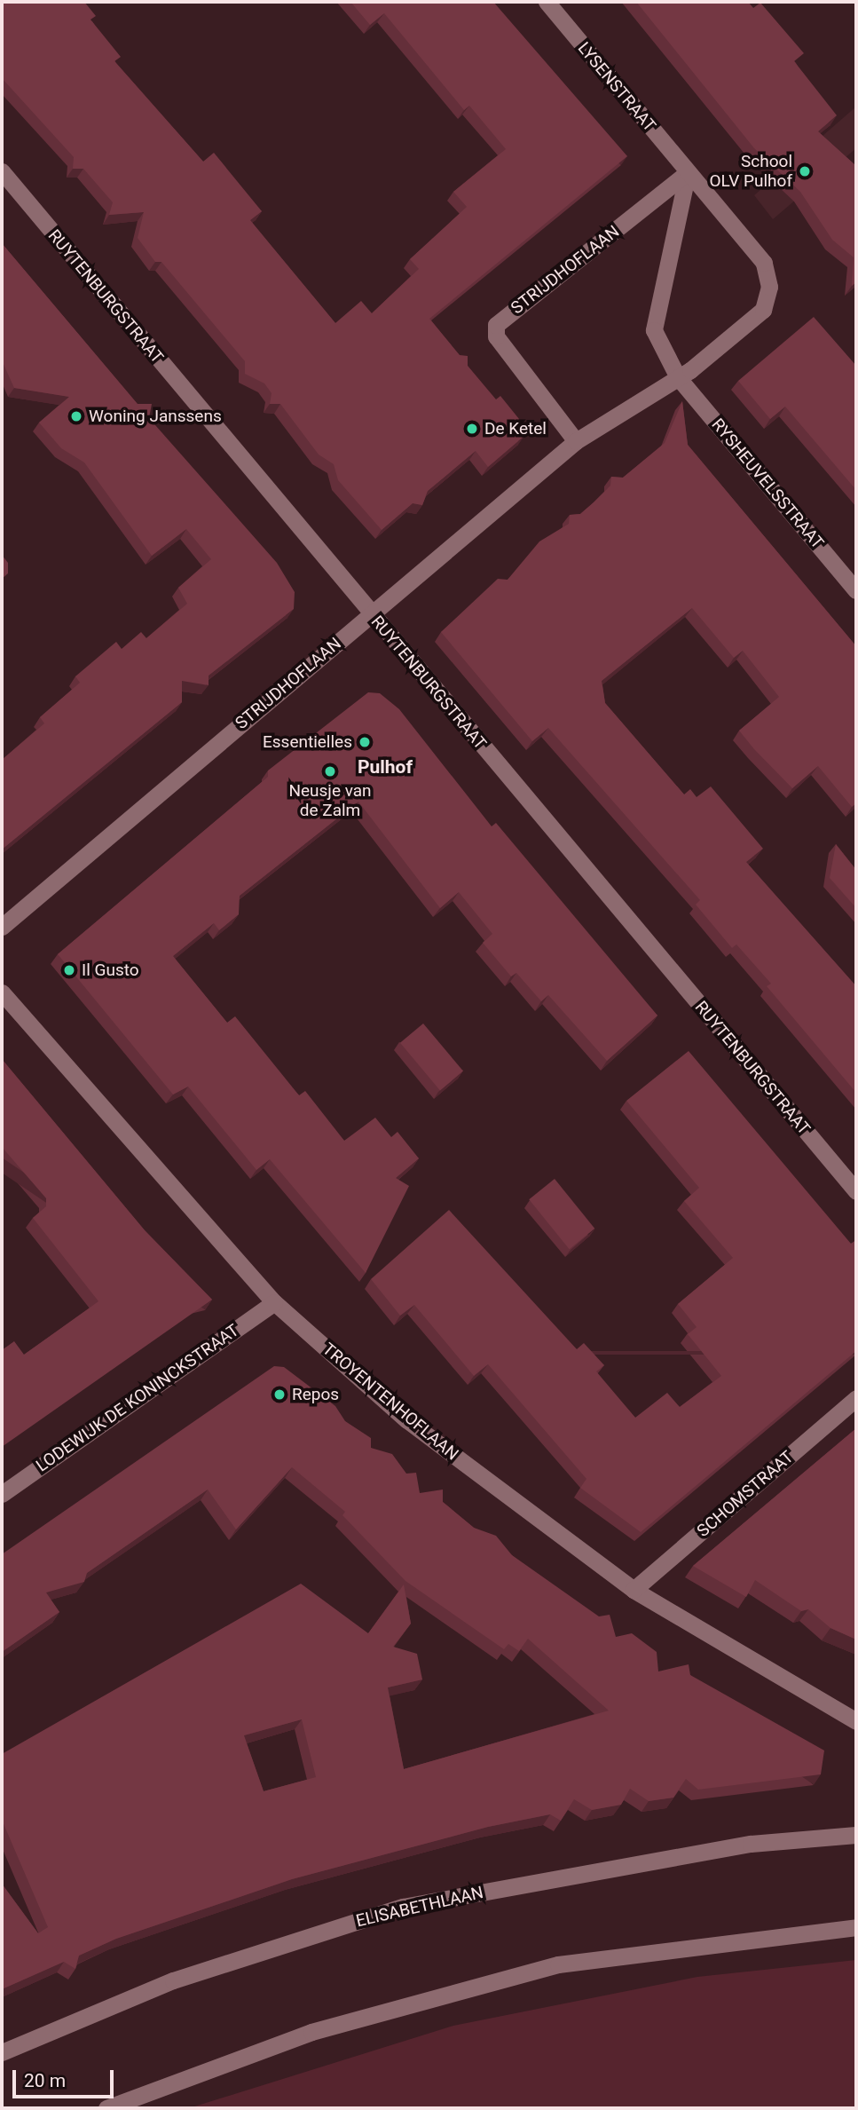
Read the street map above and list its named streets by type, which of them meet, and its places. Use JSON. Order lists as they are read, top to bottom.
{
  "streets": {
    "street": [
      "LYSENSTRAAT",
      "STRIJDHOFLAAN",
      "RUYTENBURGSTRAAT",
      "RYSHEUVELSSTRAAT",
      "LODEWIJK DE KONINCKSTRAAT",
      "TROYENTENHOFLAAN",
      "SCHOMSTRAAT",
      "ELISABETHLAAN"
    ]
  },
  "crossings": [
    ["LYSENSTRAAT", "STRIJDHOFLAAN"],
    ["STRIJDHOFLAAN", "RUYTENBURGSTRAAT"],
    ["STRIJDHOFLAAN", "RYSHEUVELSSTRAAT"],
    ["LODEWIJK DE KONINCKSTRAAT", "TROYENTENHOFLAAN"],
    ["TROYENTENHOFLAAN", "SCHOMSTRAAT"]
  ],
  "districts": ["Pulhof"],
  "places": [
    "School OLV Pulhof",
    "Woning Janssens",
    "De Ketel",
    "Essentielles",
    "Neusje van de Zalm",
    "Il Gusto",
    "Repos"
  ],
  "scale_bar": "20 m"
}
